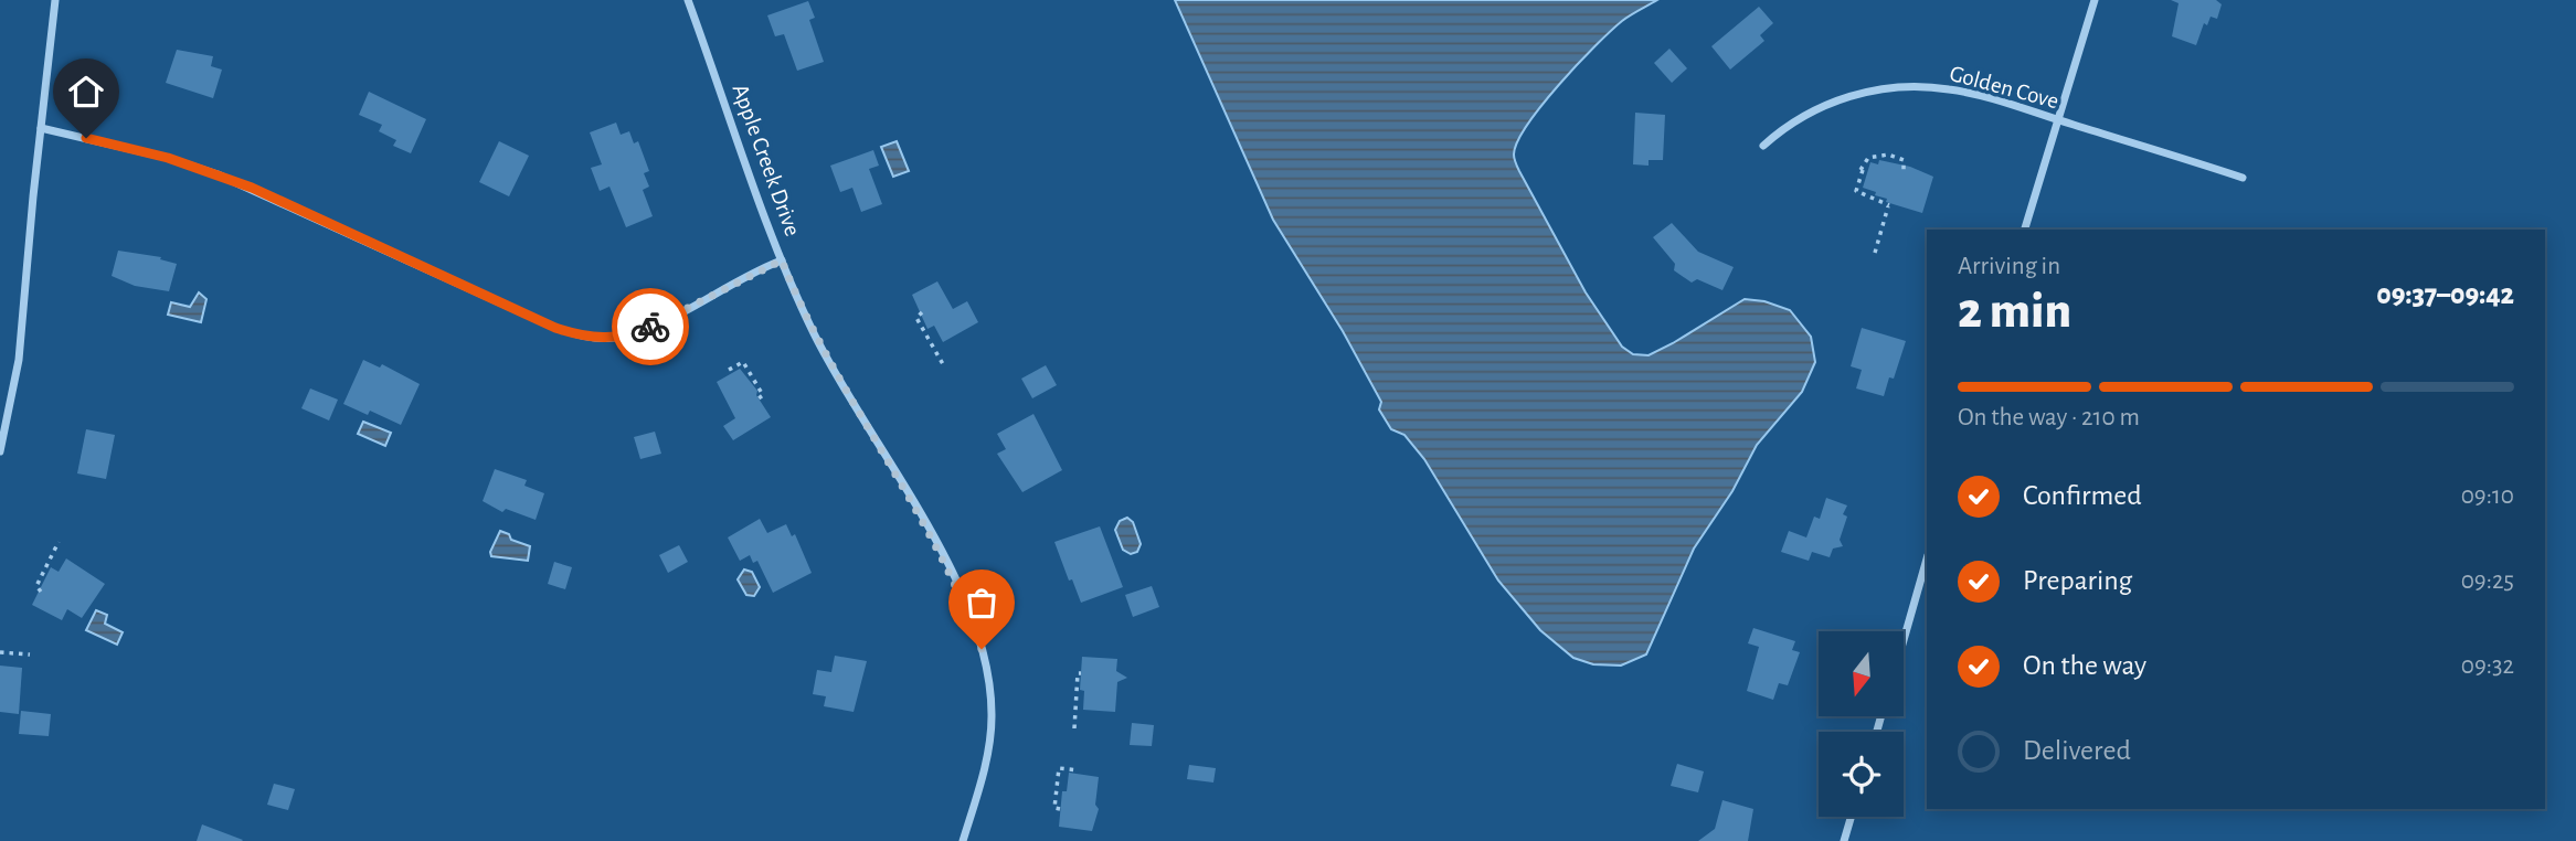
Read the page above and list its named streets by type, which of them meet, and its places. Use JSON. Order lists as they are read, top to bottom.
{
  "streets": {
    "street": ["Golden Cove", "Apple Creek Drive"]
  },
  "north": "bottom",
  "page": {
    "heading": ["2 min", "Arriving in", "09:37–09:42"],
    "bar": "On the way · 210 m",
    "list": [
      ["Confirmed", "09:10"],
      ["Preparing", "09:25"],
      ["On the way", "09:32"],
      "Delivered"
    ]
  }
}
